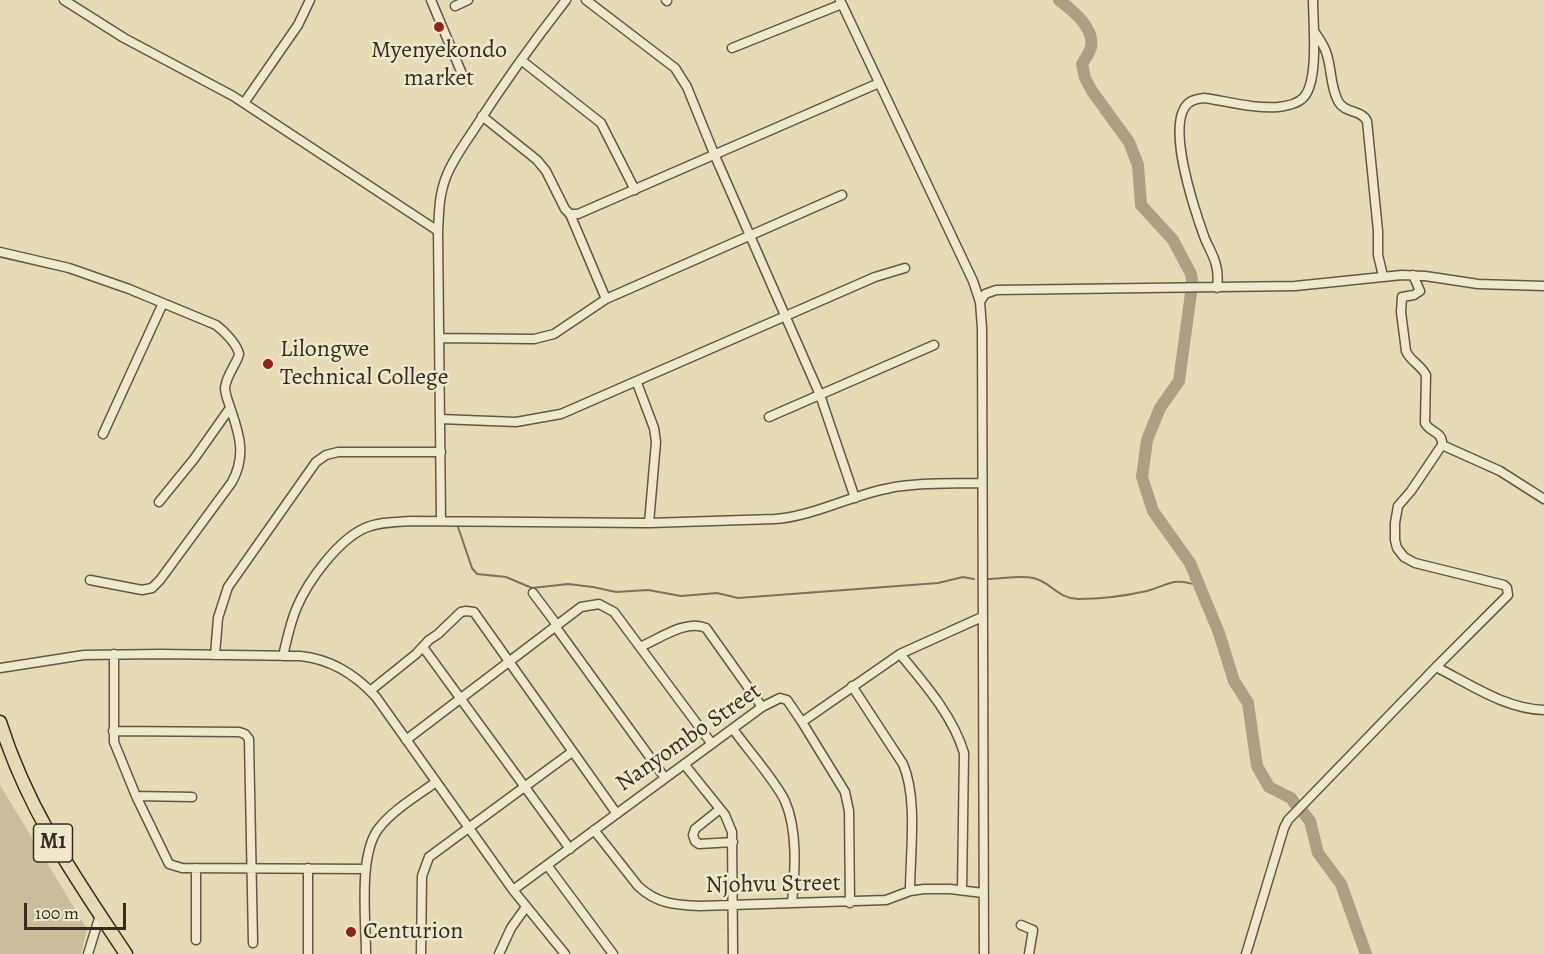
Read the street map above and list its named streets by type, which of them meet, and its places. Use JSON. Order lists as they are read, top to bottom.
{
  "streets": {
    "highway": ["M1"],
    "street": ["Nanyombo Street", "Njohvu Street"]
  },
  "crossings": [
    ["Nanyombo Street", "Njohvu Street"]
  ],
  "places": ["Myenyekondo market", "Lilongwe Technical College", "Centurion"],
  "scale_bar": "100 m"
}
